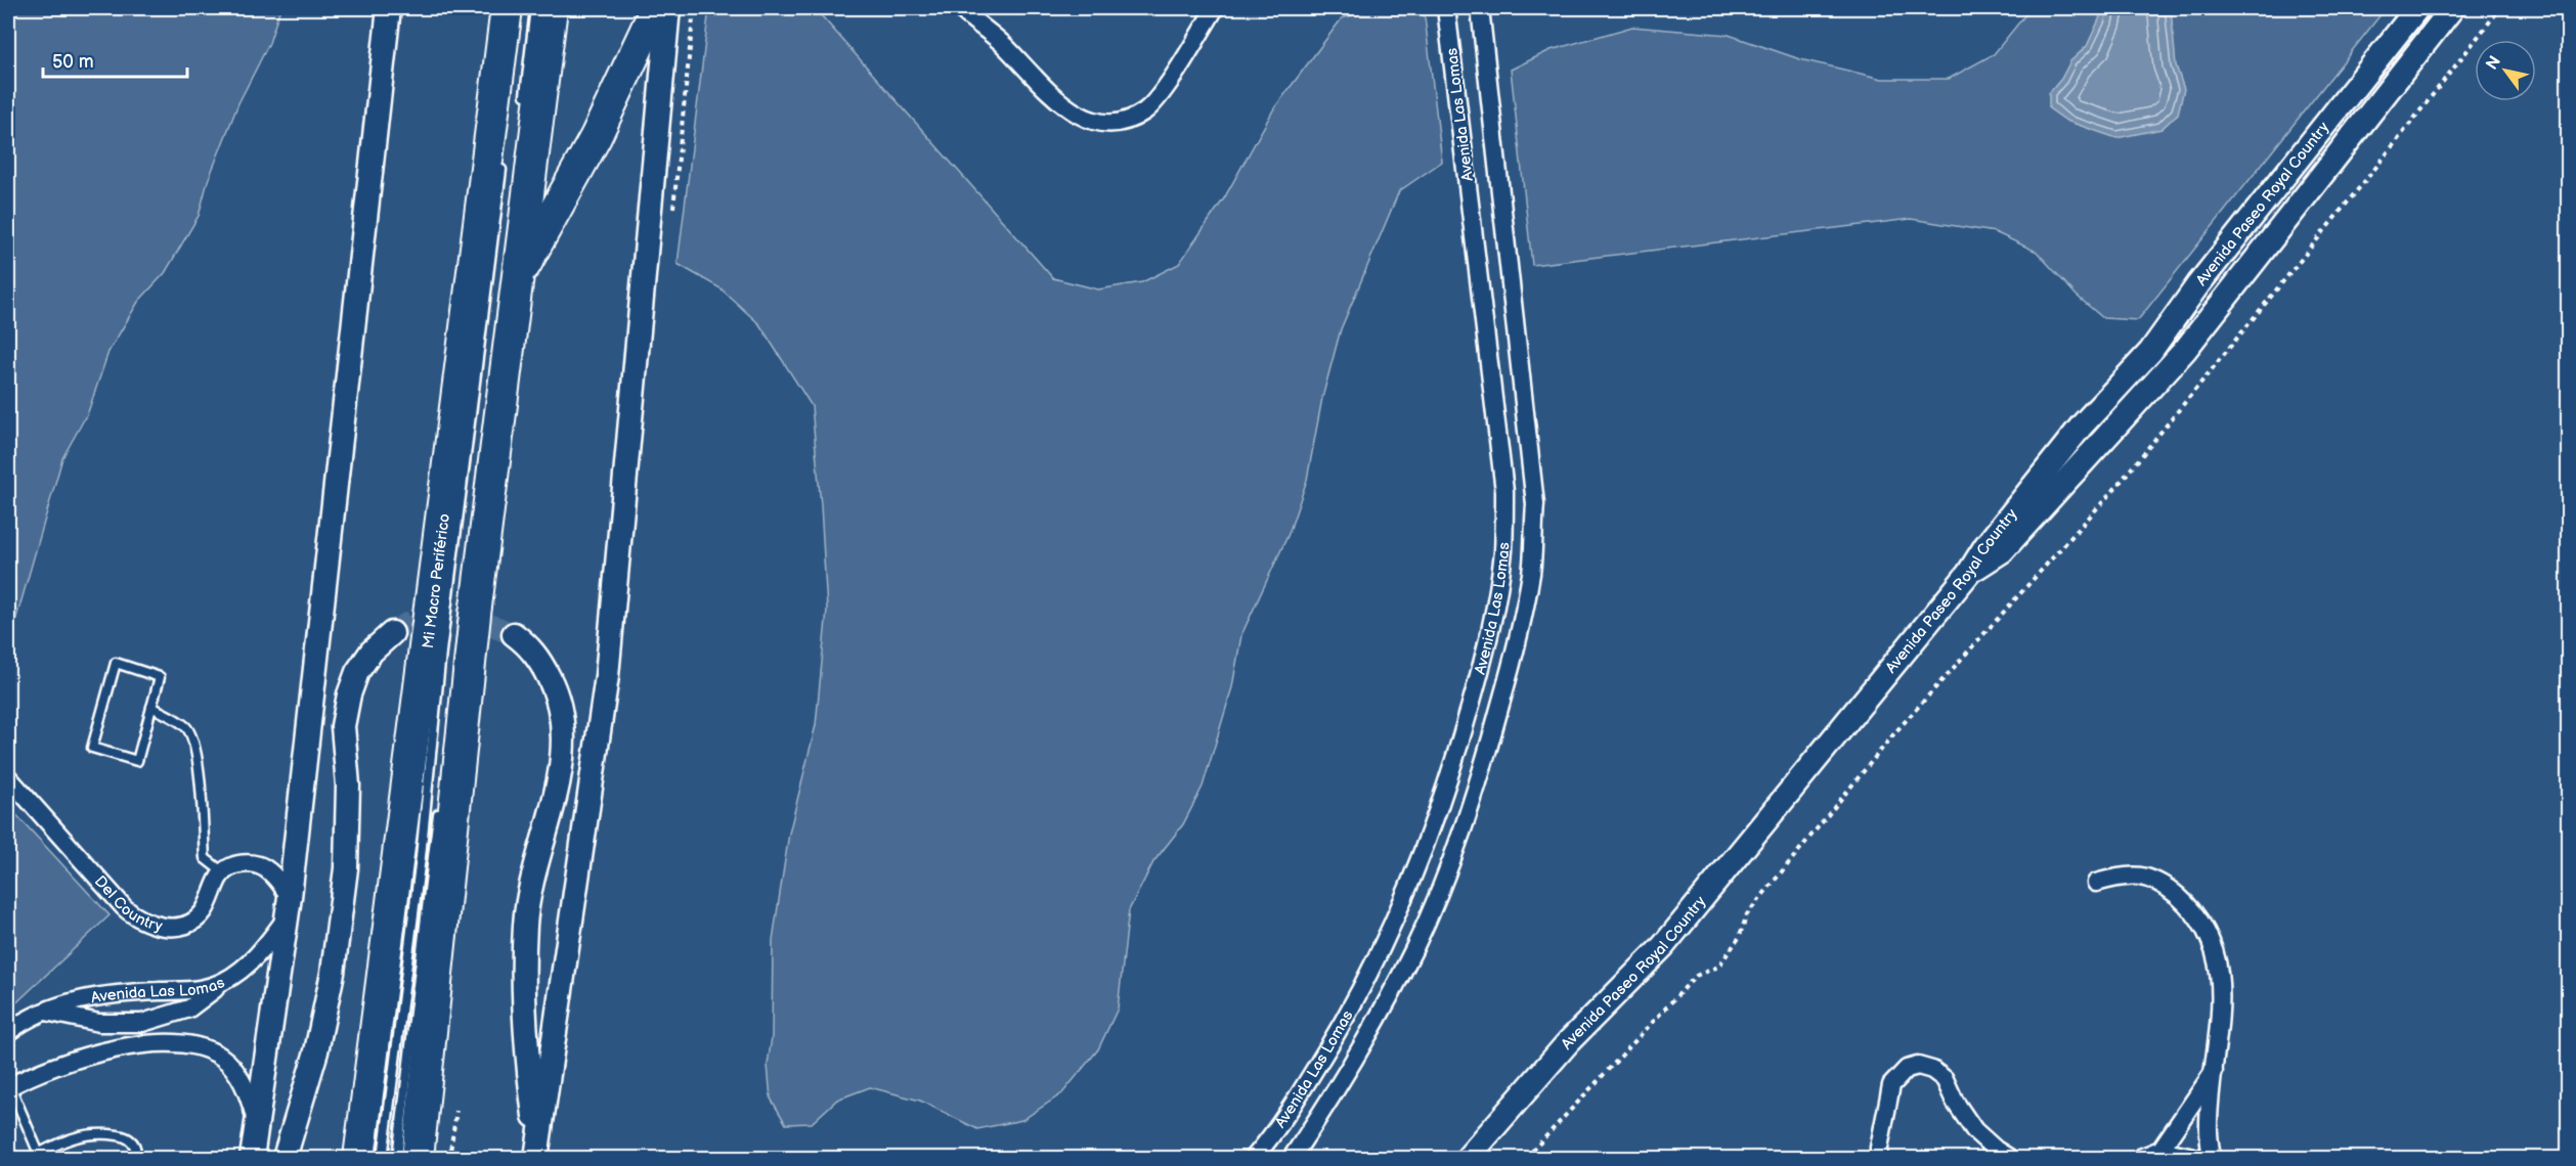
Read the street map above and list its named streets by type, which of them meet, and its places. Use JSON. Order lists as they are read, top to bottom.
{
  "streets": {
    "main road": ["Avenida Paseo Royal Country"],
    "street": ["Avenida Las Lomas", "Del Country"],
    "lane": ["Mi Macro Periférico"]
  },
  "scale_bar": "50 m",
  "north": "top left"
}
